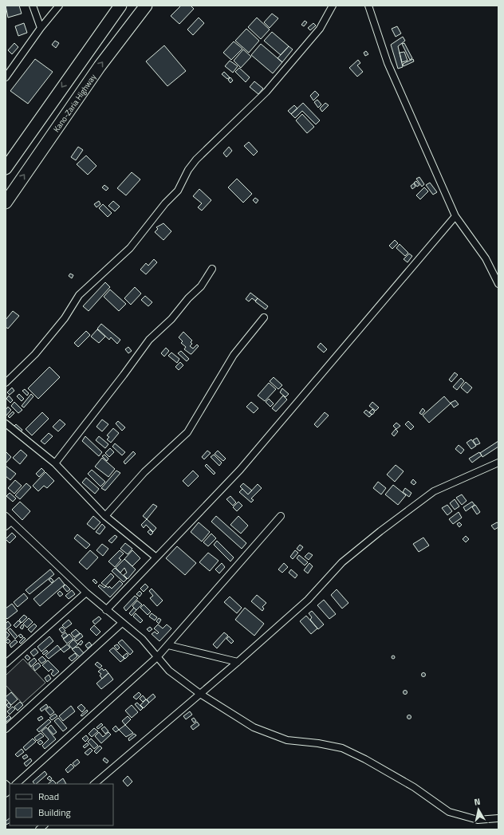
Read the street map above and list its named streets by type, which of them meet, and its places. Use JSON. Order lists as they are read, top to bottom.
{
  "streets": {
    "highway": ["Kano-Zaria Highway"]
  },
  "legend": ["Road", "Building"],
  "north": "top"
}
